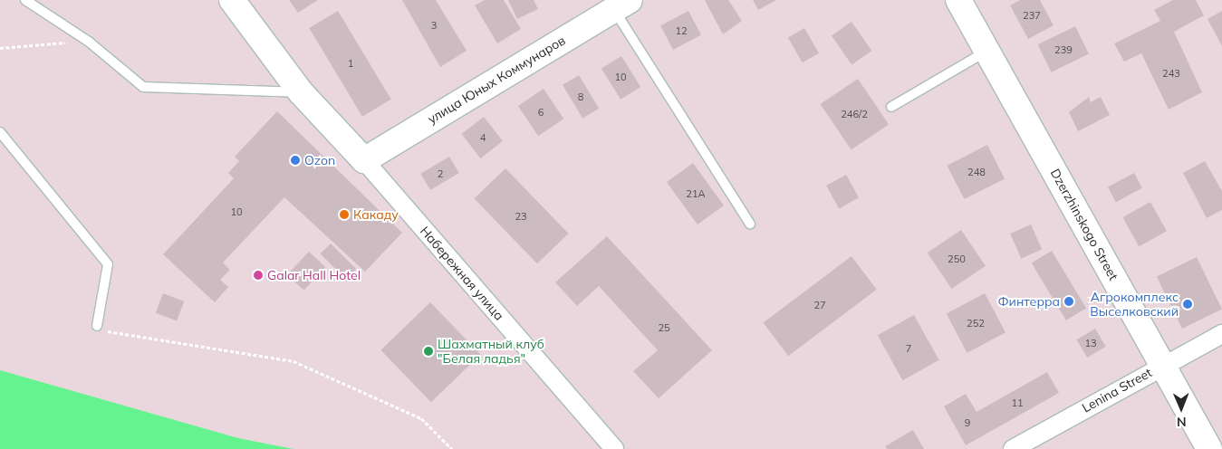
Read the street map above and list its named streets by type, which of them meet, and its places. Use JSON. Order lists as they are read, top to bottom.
{
  "streets": {
    "street": [
      "улица Юных Коммунаров",
      "Dzerzhinskogo Street",
      "Набережная улица",
      "Lenina Street"
    ]
  },
  "crossings": [
    ["улица Юных Коммунаров", "Набережная улица"],
    ["Dzerzhinskogo Street", "Lenina Street"]
  ],
  "places": [
    "Ozon",
    "Какаду",
    "Galar Hall Hotel",
    "Финтерра",
    "Агрокомплекс Выселковский",
    "Шахматный клуб \"Белая ладья\""
  ],
  "house_numbers": [
    "237",
    "3",
    "12",
    "239",
    "1",
    "243",
    "10",
    "8",
    "6",
    "246/2",
    "4",
    "248",
    "2",
    "21А",
    "10",
    "23",
    "250",
    "27",
    "252",
    "25",
    "13",
    "7",
    "11",
    "9"
  ],
  "north": "bottom"
}
